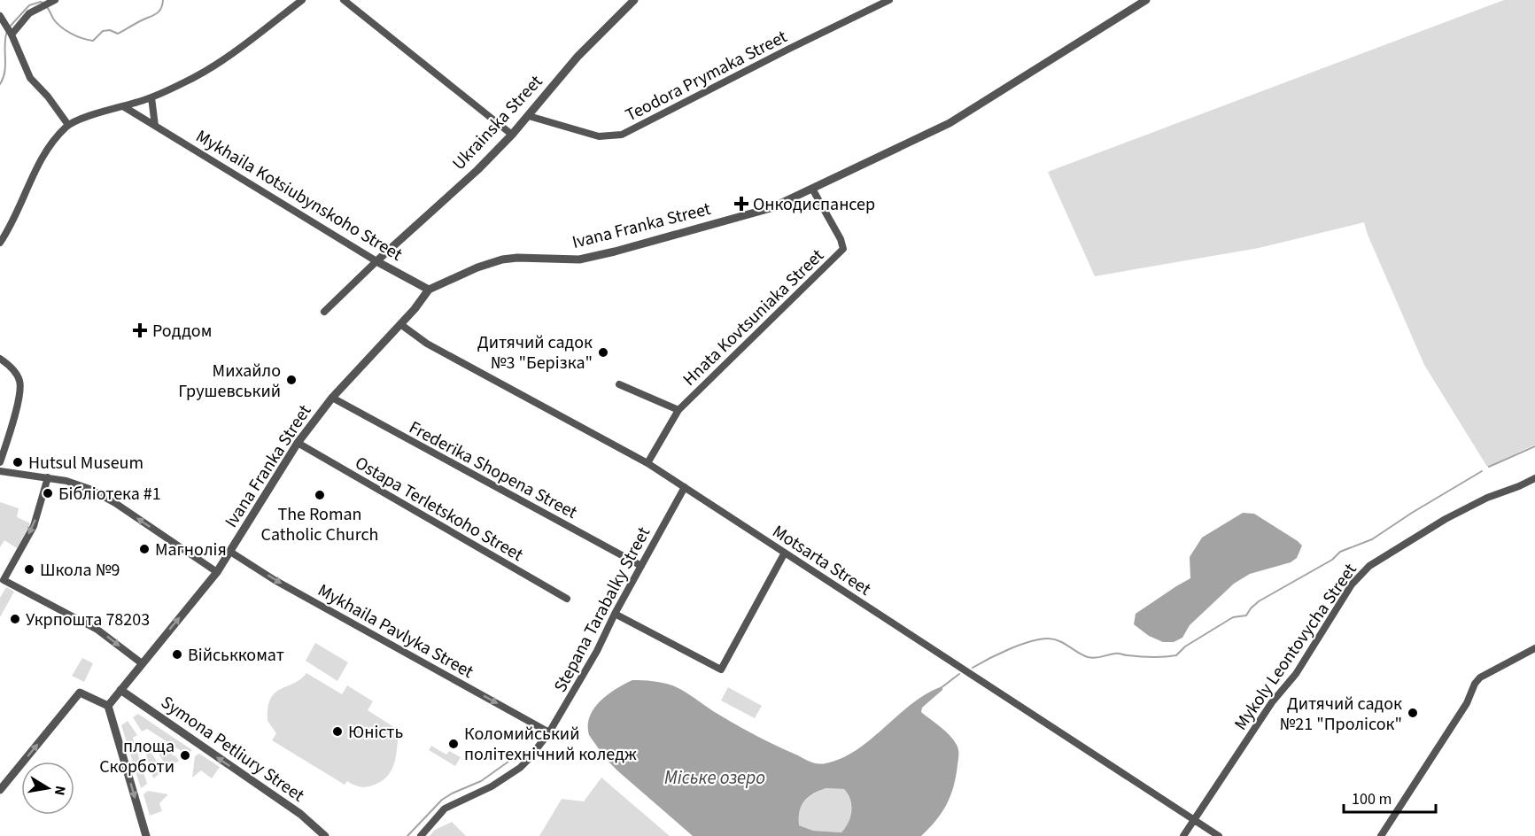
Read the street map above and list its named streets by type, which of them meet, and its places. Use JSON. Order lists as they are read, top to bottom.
{
  "streets": {
    "street": [
      "Teodora Prymaka Street",
      "Ukrainska Street",
      "Mykhaila Kotsiubynskoho Street",
      "Ivana Franka Street",
      "Hnata Kovtsuniaka Street",
      "Frederika Shopena Street",
      "Ostapa Terletskoho Street",
      "Motsarta Street",
      "Stepana Tarabalky Street",
      "Mykhaila Pavlyka Street",
      "Mykoly Leontovycha Street",
      "Symona Petliury Street"
    ]
  },
  "crossings": [
    ["Teodora Prymaka Street", "Ukrainska Street"],
    ["Ukrainska Street", "Mykhaila Kotsiubynskoho Street"],
    ["Mykhaila Kotsiubynskoho Street", "Ivana Franka Street"],
    ["Ivana Franka Street", "Hnata Kovtsuniaka Street"],
    ["Ivana Franka Street", "Frederika Shopena Street"],
    ["Ivana Franka Street", "Ostapa Terletskoho Street"],
    ["Ivana Franka Street", "Motsarta Street"],
    ["Ivana Franka Street", "Mykhaila Pavlyka Street"],
    ["Ivana Franka Street", "Symona Petliury Street"],
    ["Hnata Kovtsuniaka Street", "Motsarta Street"],
    ["Frederika Shopena Street", "Stepana Tarabalky Street"],
    ["Motsarta Street", "Stepana Tarabalky Street"],
    ["Motsarta Street", "Mykoly Leontovycha Street"],
    ["Stepana Tarabalky Street", "Mykhaila Pavlyka Street"]
  ],
  "one_way": ["Mykhaila Pavlyka Street", "Symona Petliury Street"],
  "water": ["Міське озеро"],
  "places": {
    "health": ["Онкодиспансер", "Роддом"],
    "other": [
      "Дитячий садок №3 \"Берізка\"",
      "Михайло Грушевський",
      "Hutsul Museum",
      "Бібліотека #1",
      "The Roman Catholic Church",
      "Магнолія",
      "Школа №9",
      "Укрпошта 78203",
      "Військкомат",
      "Дитячий садок №21 \"Пролісок\"",
      "Юність",
      "Коломийський політехнічний коледж",
      "площа Скорботи"
    ]
  },
  "scale_bar": "100 m",
  "north": "right"
}
